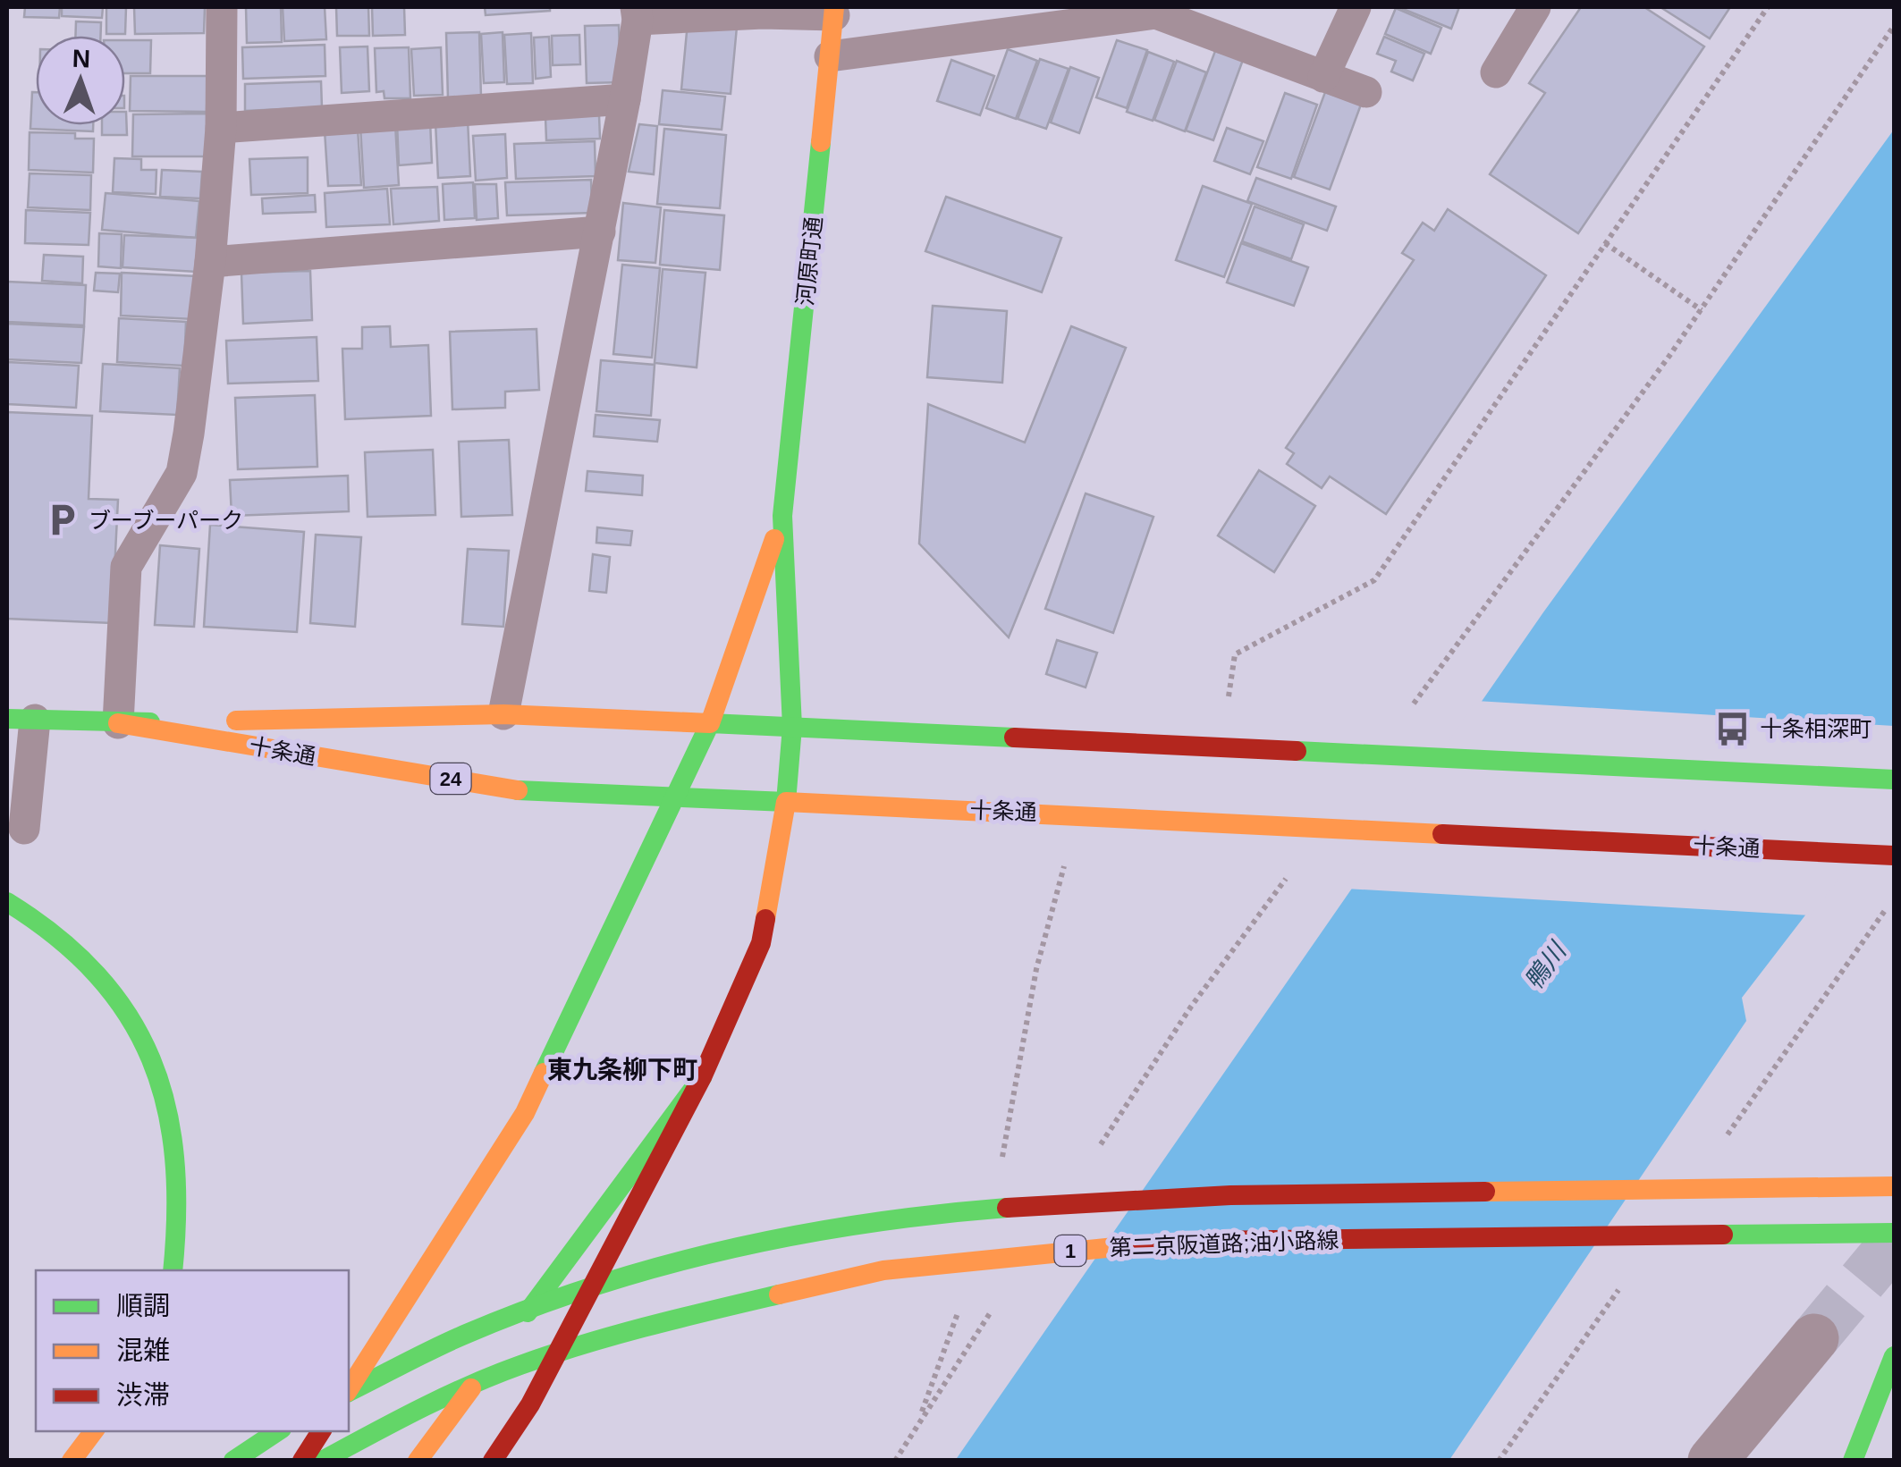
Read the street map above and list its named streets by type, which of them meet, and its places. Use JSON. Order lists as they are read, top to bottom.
{
  "streets": {
    "main road": [
      "河原町通",
      "十条通",
      "24",
      "第二京阪道路;油小路線",
      "1"
    ]
  },
  "crossings": [
    ["河原町通", "十条通"]
  ],
  "districts": ["東九条柳下町"],
  "water": ["鴨川"],
  "places": {
    "parking": ["ブーブーパーク"],
    "bus stop": ["十条相深町"]
  },
  "legend": ["順調", "混雑", "渋滞"],
  "north": "top"
}
